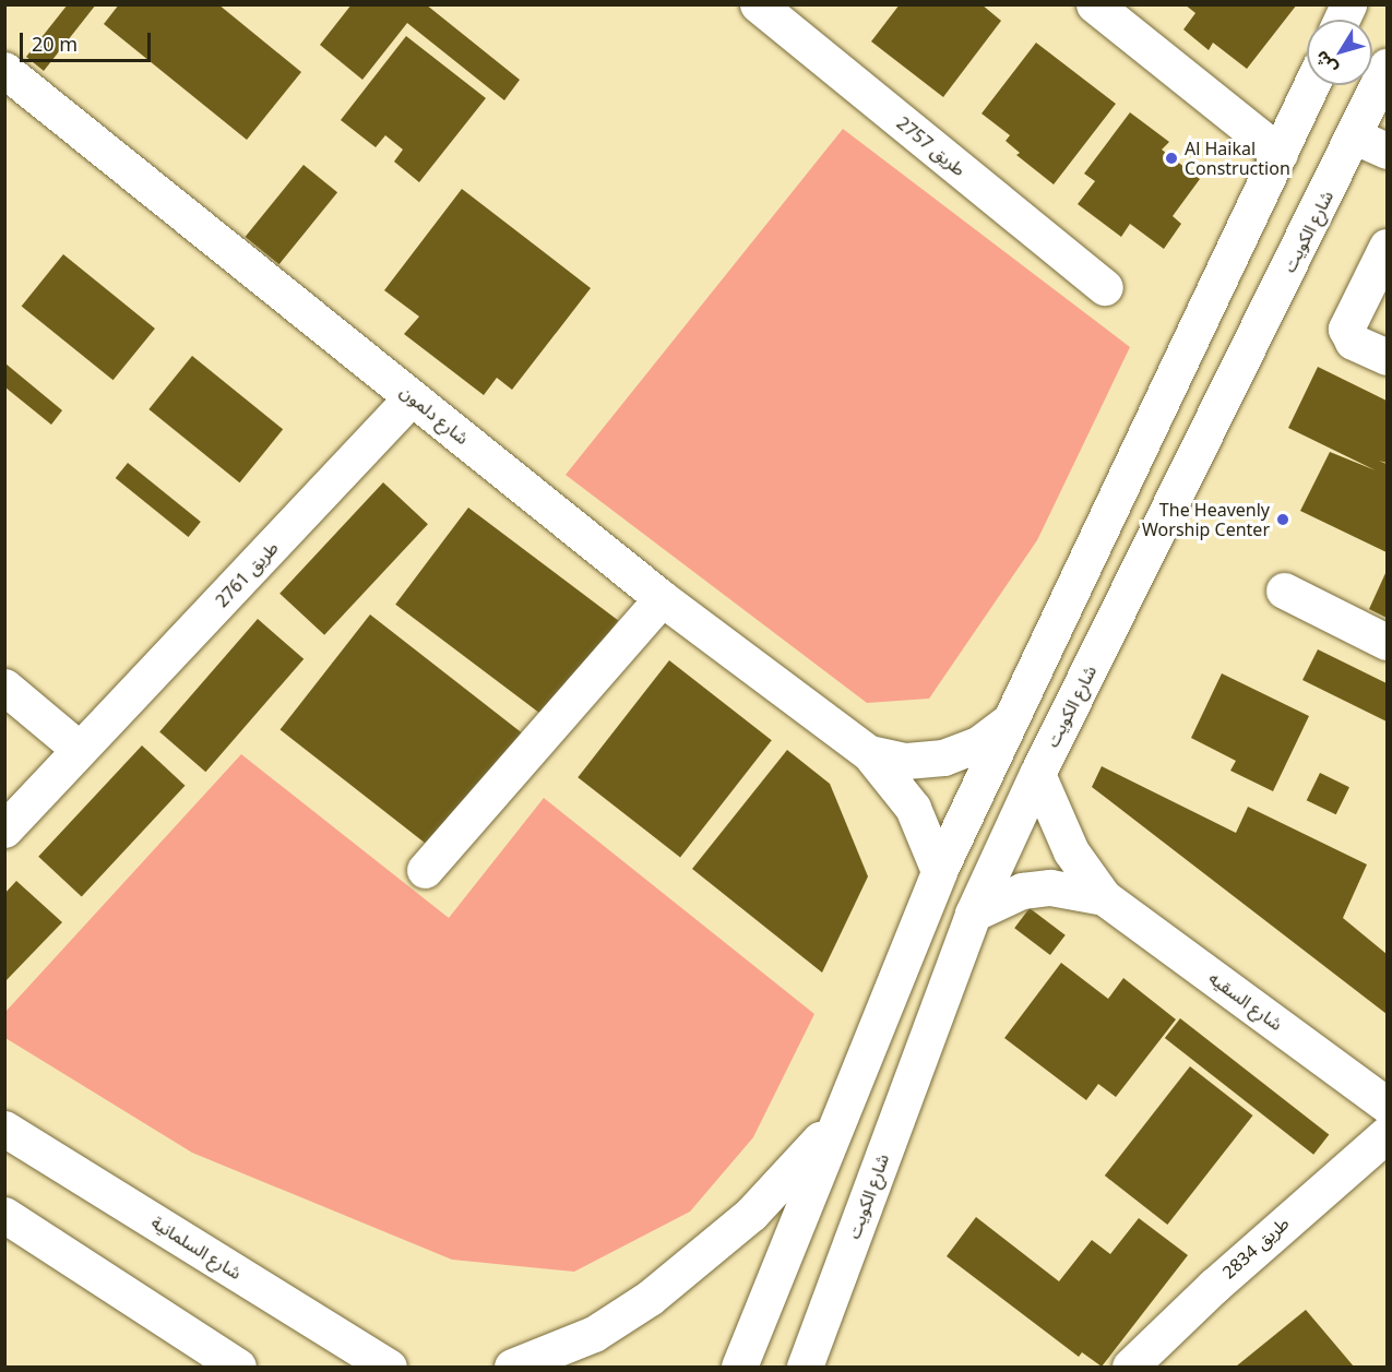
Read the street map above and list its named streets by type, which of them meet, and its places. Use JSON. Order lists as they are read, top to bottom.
{
  "streets": {
    "main road": [
      "طريق 2757",
      "شارع الكويت",
      "شارع دلمون",
      "طريق 2761",
      "شارع السقيه",
      "شارع السلمانية",
      "طريق 2834"
    ]
  },
  "crossings": [
    ["شارع الكويت", "شارع السقيه"],
    ["شارع دلمون", "طريق 2761"]
  ],
  "places": ["Al Haikal Construction", "The Heavenly Worship Center"],
  "scale_bar": "20 m",
  "north": "bottom left"
}
